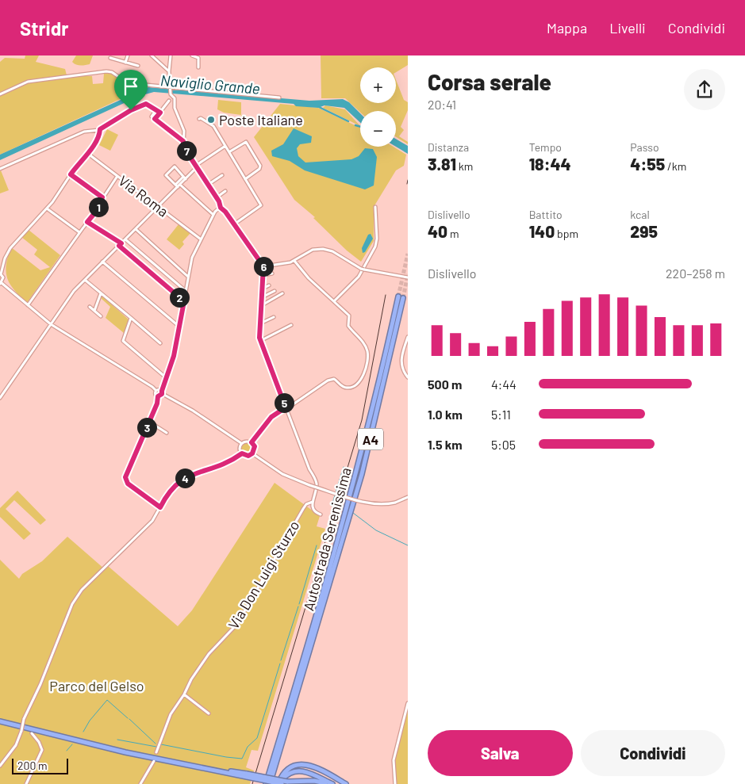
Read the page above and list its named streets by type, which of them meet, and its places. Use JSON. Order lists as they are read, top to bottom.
{
  "streets": {
    "highway": ["A4", "Autostrada Serenissima"],
    "street": ["Via Roma", "Via Don Luigi Sturzo"]
  },
  "water": ["Naviglio Grande"],
  "parks": ["Parco del Gelso"],
  "places": ["Poste Italiane"],
  "scale_bar": "200 m",
  "page": {
    "header": "Stridr",
    "nav": ["Mappa", "Livelli", "Condividi"],
    "heading": ["Corsa serale", "20:41"],
    "map_buttons": ["+", "−"],
    "stats": [
      ["Distanza", "3.81 km"],
      ["Tempo", "18:44"],
      ["Passo", "4:55 /km"],
      ["Dislivello", "40 m"],
      ["Battito", "140 bpm"],
      ["kcal", "295"]
    ],
    "pins": [
      "7",
      "1",
      "6",
      "2",
      "5",
      "3",
      "4"
    ],
    "chart": ["Dislivello", "220–258 m"],
    "list": [
      {
        "name": "500 m",
        "note": "4:44"
      },
      {
        "name": "1.0 km",
        "note": "5:11"
      },
      {
        "name": "1.5 km",
        "note": "5:05"
      }
    ],
    "buttons": ["Salva", "Condividi"],
    "scale": "200 m"
  }
}
